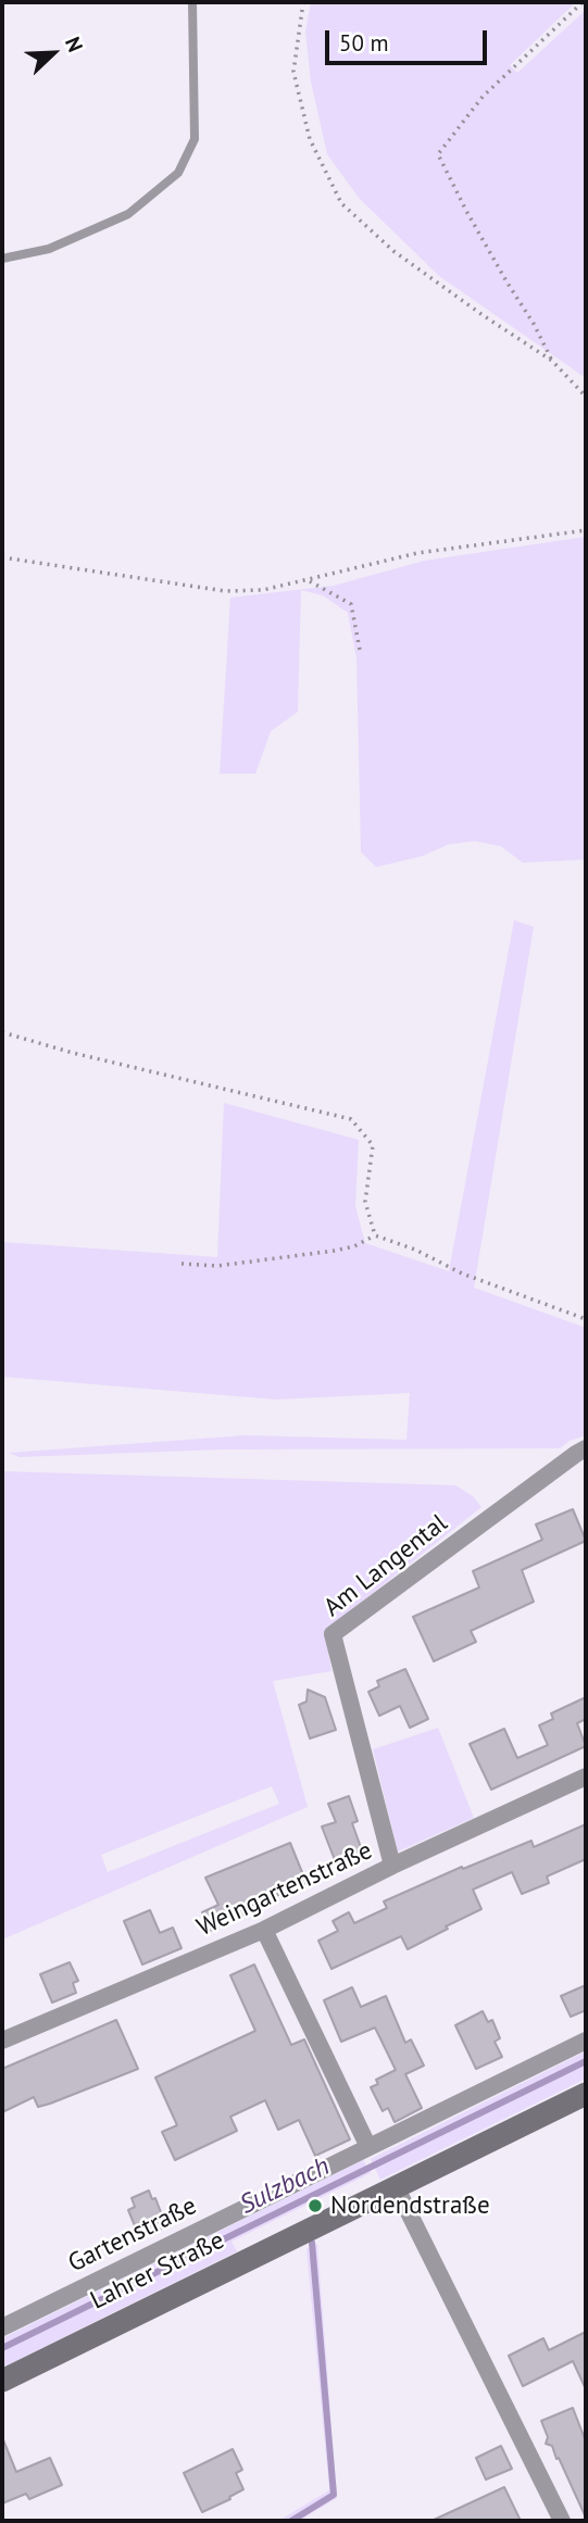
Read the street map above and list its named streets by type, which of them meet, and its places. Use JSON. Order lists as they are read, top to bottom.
{
  "streets": {
    "street": [
      "Am Langental",
      "Weingartenstraße",
      "Gartenstraße",
      "Lahrer Straße"
    ]
  },
  "crossings": [
    ["Am Langental", "Weingartenstraße"]
  ],
  "water": ["Sulzbach"],
  "places": ["Nordendstraße"],
  "scale_bar": "50 m",
  "north": "top right"
}
